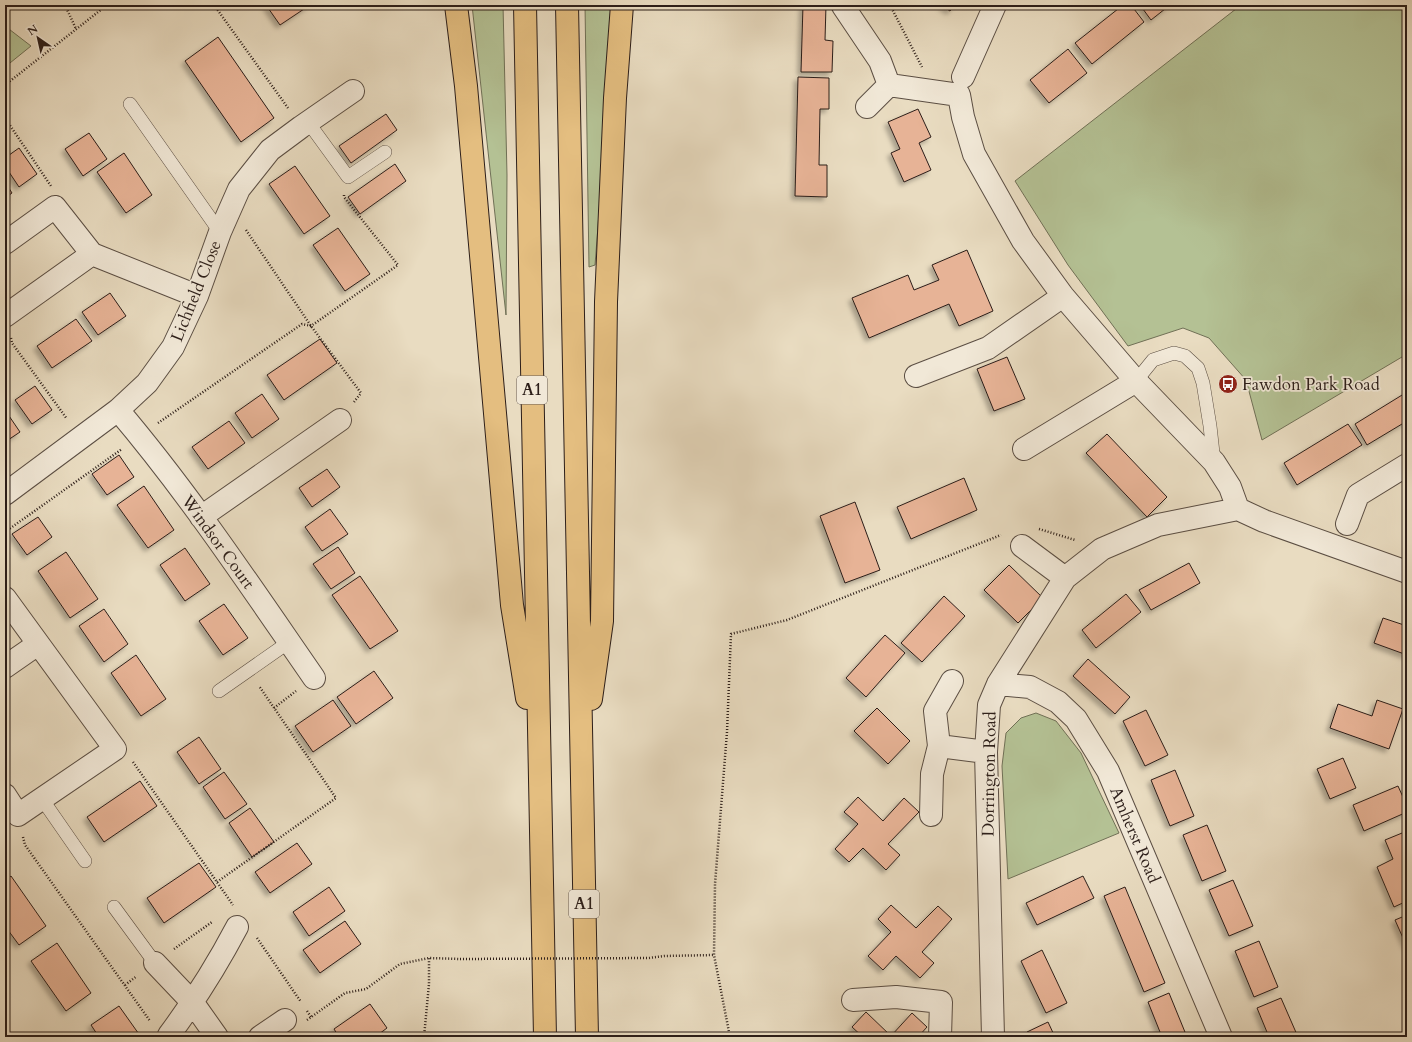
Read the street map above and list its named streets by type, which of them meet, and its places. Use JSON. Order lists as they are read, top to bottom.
{
  "streets": {
    "highway": ["A1"],
    "street": [
      "Lichfield Close",
      "Windsor Court",
      "Dorrington Road",
      "Amherst Road"
    ]
  },
  "crossings": [
    ["Lichfield Close", "Windsor Court"],
    ["Dorrington Road", "Amherst Road"]
  ],
  "places": {
    "bus stop": ["Fawdon Park Road"]
  },
  "north": "top left"
}
